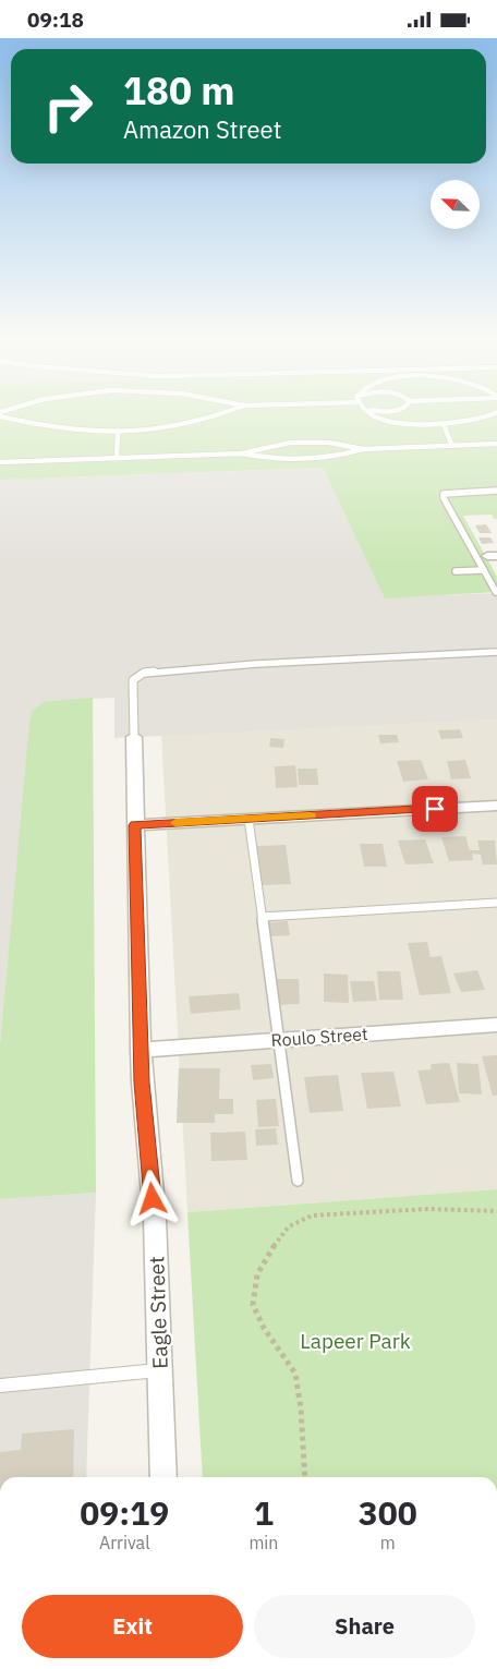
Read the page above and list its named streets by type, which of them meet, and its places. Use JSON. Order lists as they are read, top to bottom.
{
  "streets": {
    "street": ["Roulo Street", "Eagle Street"]
  },
  "crossings": [
    ["Roulo Street", "Eagle Street"]
  ],
  "parks": ["Lapeer Park"],
  "north": "top left",
  "page": {
    "status": "09:18",
    "turn": ["180 m", "Amazon Street"],
    "eta": [
      "09:19",
      "Arrival",
      "1",
      "min",
      "300",
      "m"
    ],
    "buttons": ["Exit", "Share"]
  }
}
